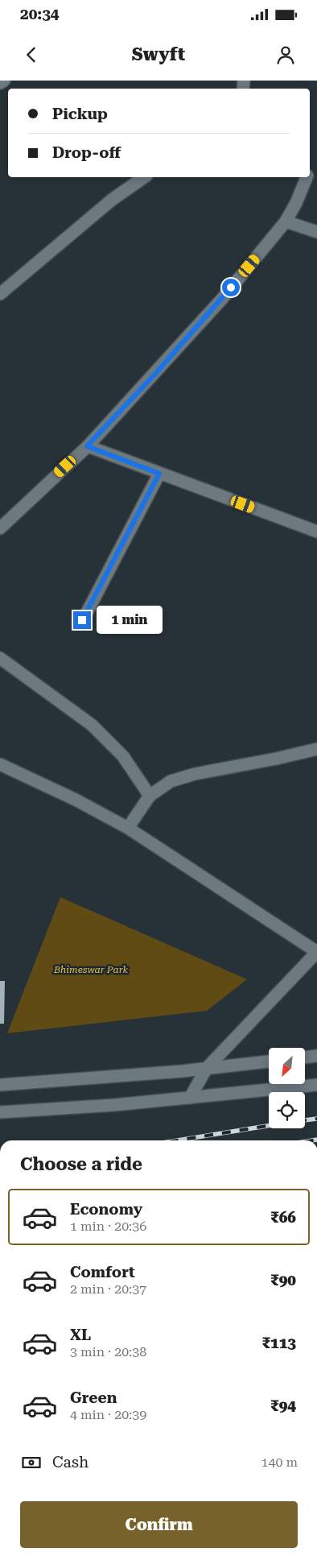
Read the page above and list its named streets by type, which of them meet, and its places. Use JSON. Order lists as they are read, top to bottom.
{
  "parks": ["Bhimeswar Park"],
  "north": "bottom left",
  "page": {
    "status": "20:34",
    "header": "Swyft",
    "banner": ["Pickup", "Drop-off"],
    "bubble": "1 min",
    "heading": "Choose a ride",
    "list": [
      {
        "name": "Economy",
        "note": "1 min · 20:36",
        "value": "₹66"
      },
      {
        "name": "Comfort",
        "note": "2 min · 20:37",
        "value": "₹90"
      },
      {
        "name": "XL",
        "note": "3 min · 20:38",
        "value": "₹113"
      },
      {
        "name": "Green",
        "note": "4 min · 20:39",
        "value": "₹94"
      }
    ],
    "pay": ["Cash", "140 m"],
    "buttons": "Confirm"
  }
}
